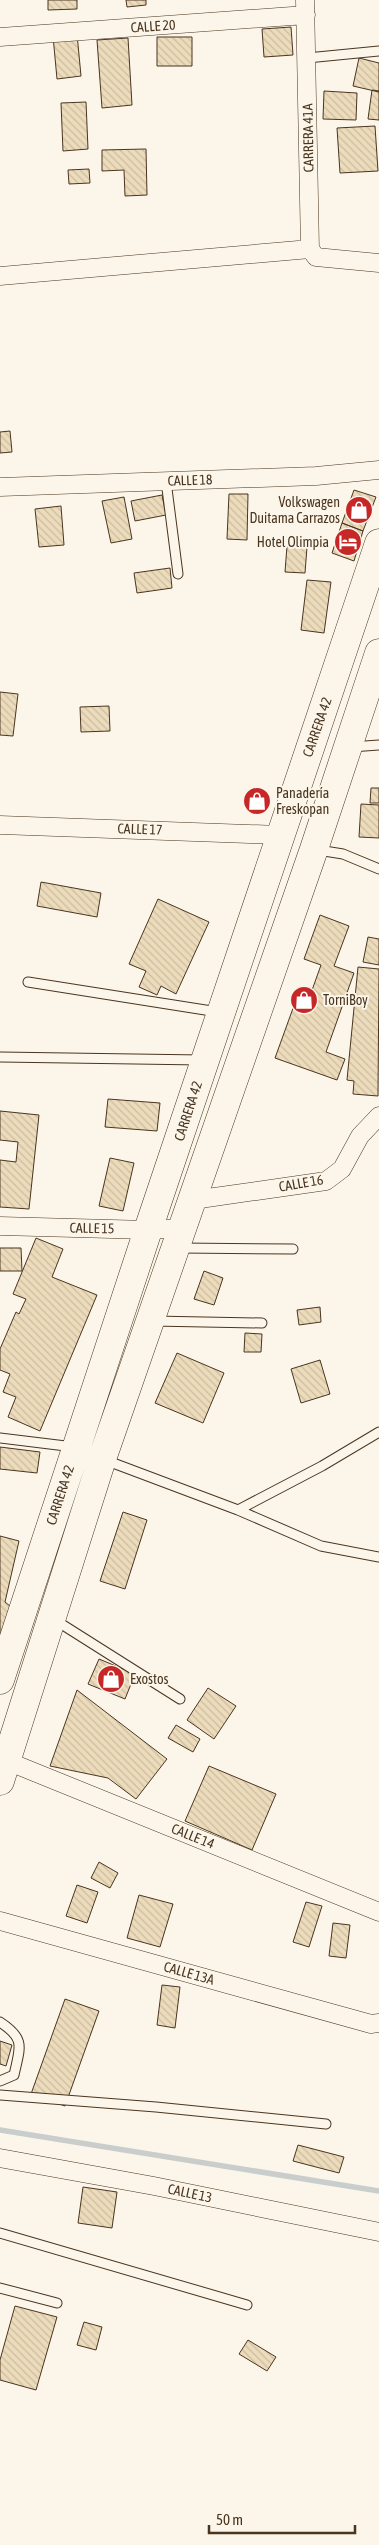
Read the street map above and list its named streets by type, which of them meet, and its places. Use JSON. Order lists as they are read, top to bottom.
{
  "streets": {
    "highway": ["CARRERA 42"],
    "street": [
      "CALLE 20",
      "CARRERA 41A",
      "CALLE 18",
      "CALLE 17",
      "CALLE 16",
      "CALLE 15",
      "CALLE 14",
      "CALLE 13A",
      "CALLE 13"
    ]
  },
  "crossings": [
    ["CALLE 20", "CARRERA 41A"],
    ["CARRERA 42", "CALLE 17"],
    ["CARRERA 42", "CALLE 15"]
  ],
  "places": {
    "shop": [
      "Volkswagen Duitama Carrazos",
      "Panadería Freskopan",
      "TorniBoy",
      "Exostos"
    ],
    "hotel": ["Hotel Olimpia"]
  },
  "scale_bar": "50 m"
}
